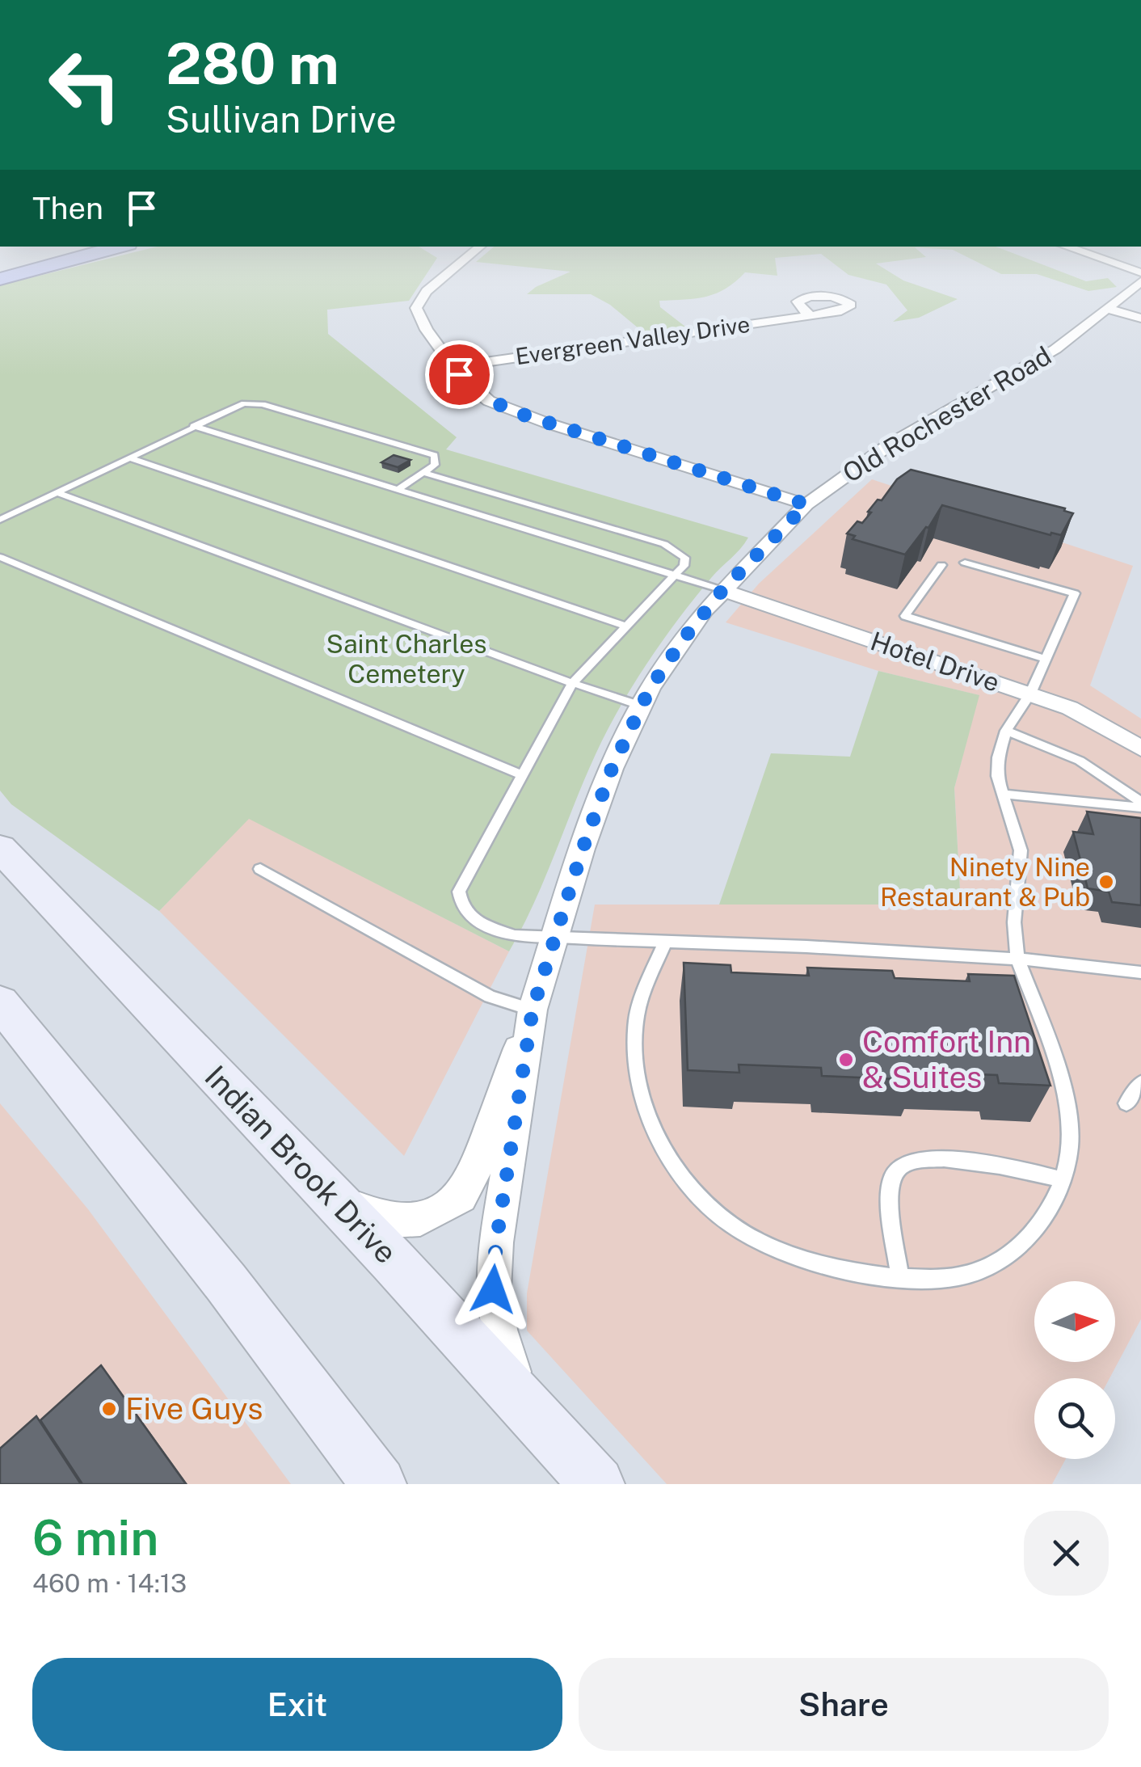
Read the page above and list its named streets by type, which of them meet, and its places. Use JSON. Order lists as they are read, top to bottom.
{
  "streets": {
    "main road": ["Indian Brook Drive"],
    "street": ["Evergreen Valley Drive", "Old Rochester Road", "Hotel Drive"]
  },
  "crossings": [
    ["Old Rochester Road", "Hotel Drive"],
    ["Old Rochester Road", "Indian Brook Drive"]
  ],
  "parks": ["Saint Charles Cemetery"],
  "places": ["Ninety Nine Restaurant & Pub", "Comfort Inn & Suites", "Five Guys"],
  "north": "right",
  "page": {
    "turn": ["280 m", "Sullivan Drive"],
    "then": "Then",
    "heading": ["6 min", "460 m · 14:13"],
    "buttons": ["Exit", "Share"]
  }
}
